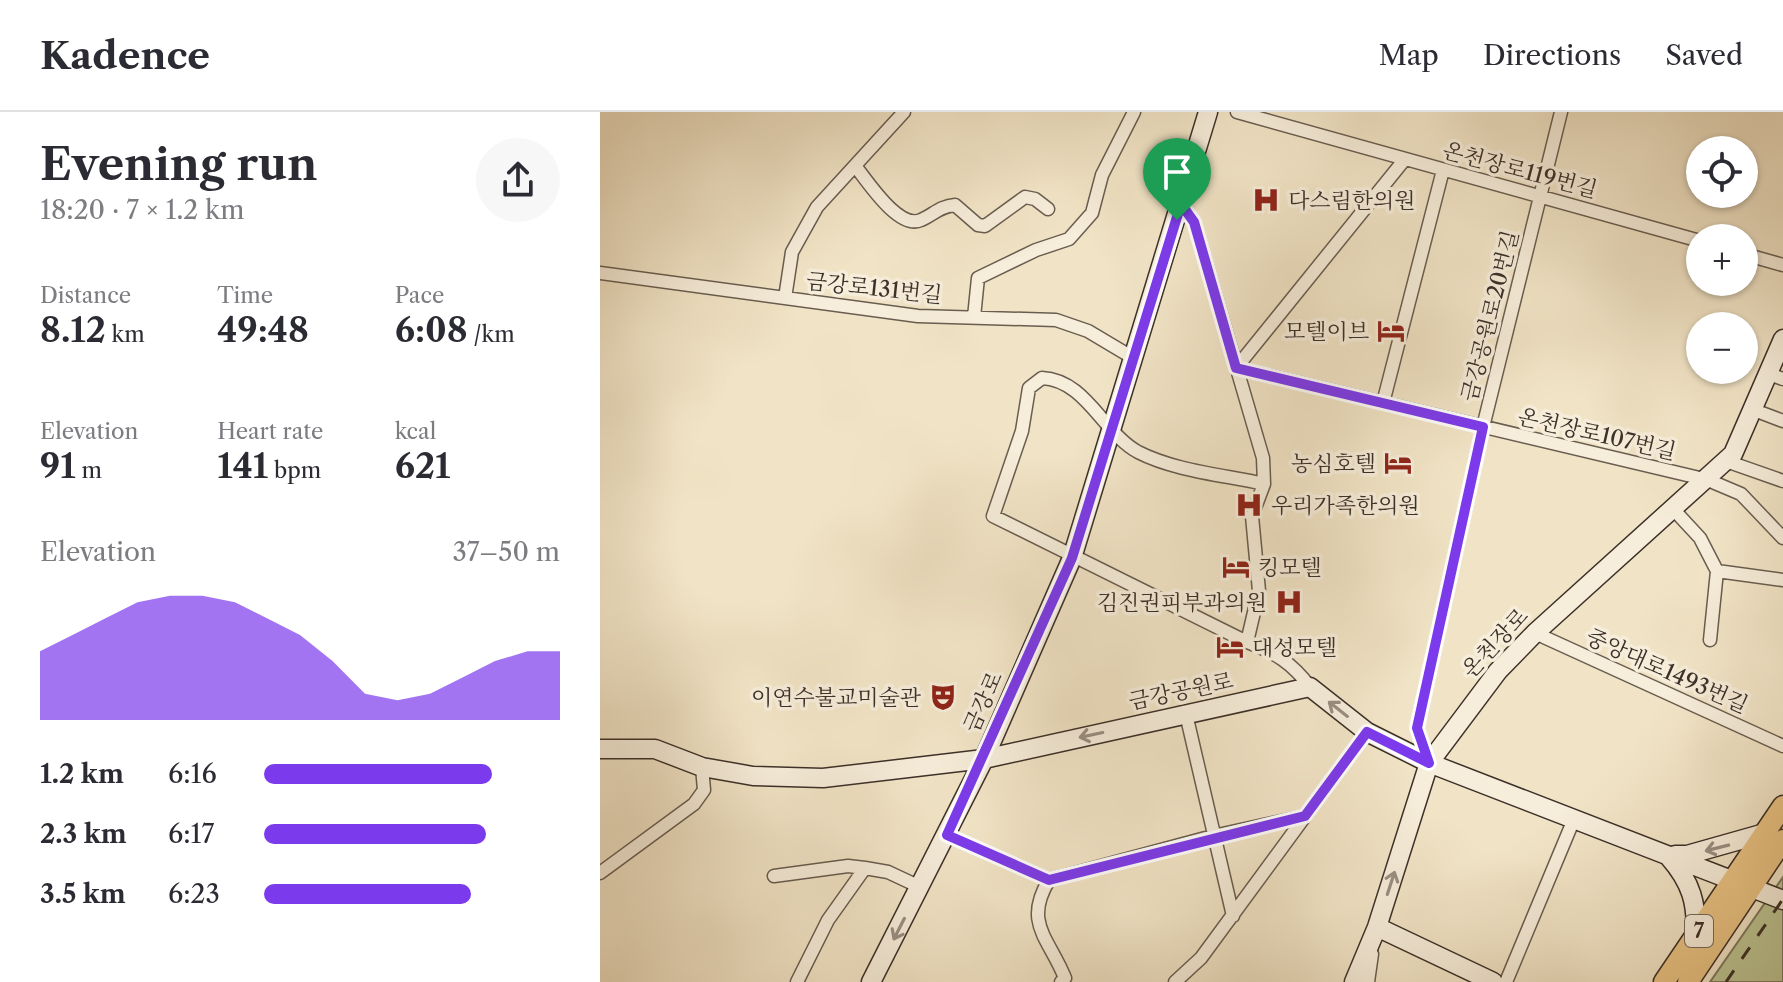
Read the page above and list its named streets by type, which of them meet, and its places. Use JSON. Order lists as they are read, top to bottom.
{
  "streets": {
    "main road": ["7"],
    "street": [
      "온천장로119번길",
      "금강로131번길",
      "금강공원로20번길",
      "온천장로107번길",
      "온천장로",
      "중앙대로1493번길",
      "금강공원로",
      "금강로"
    ]
  },
  "crossings": [
    ["온천장로119번길", "금강공원로20번길"],
    ["금강로131번길", "금강로"],
    ["금강공원로20번길", "온천장로107번길"],
    ["금강공원로20번길", "온천장로"],
    ["온천장로107번길", "온천장로"],
    ["온천장로", "중앙대로1493번길"],
    ["금강공원로", "금강로"]
  ],
  "places": {
    "hospital": ["다스림한의원", "우리가족한의원", "김진권피부과의원"],
    "hotel": [
      "모텔이브",
      "농심호텔",
      "킹모텔",
      "대성모텔"
    ],
    "theatre": ["이연수불교미술관"]
  },
  "page": {
    "header": "Kadence",
    "nav": ["Map", "Directions", "Saved"],
    "heading": ["Evening run", "18:20 · 7 × 1.2 km"],
    "map_buttons": ["+", "−"],
    "stats": [
      ["Distance", "8.12 km"],
      ["Time", "49:48"],
      ["Pace", "6:08 /km"],
      ["Elevation", "91 m"],
      ["Heart rate", "141 bpm"],
      ["kcal", "621"]
    ],
    "chart": ["Elevation", "37–50 m"],
    "list": [
      {
        "name": "1.2 km",
        "note": "6:16"
      },
      {
        "name": "2.3 km",
        "note": "6:17"
      },
      {
        "name": "3.5 km",
        "note": "6:23"
      }
    ]
  }
}
